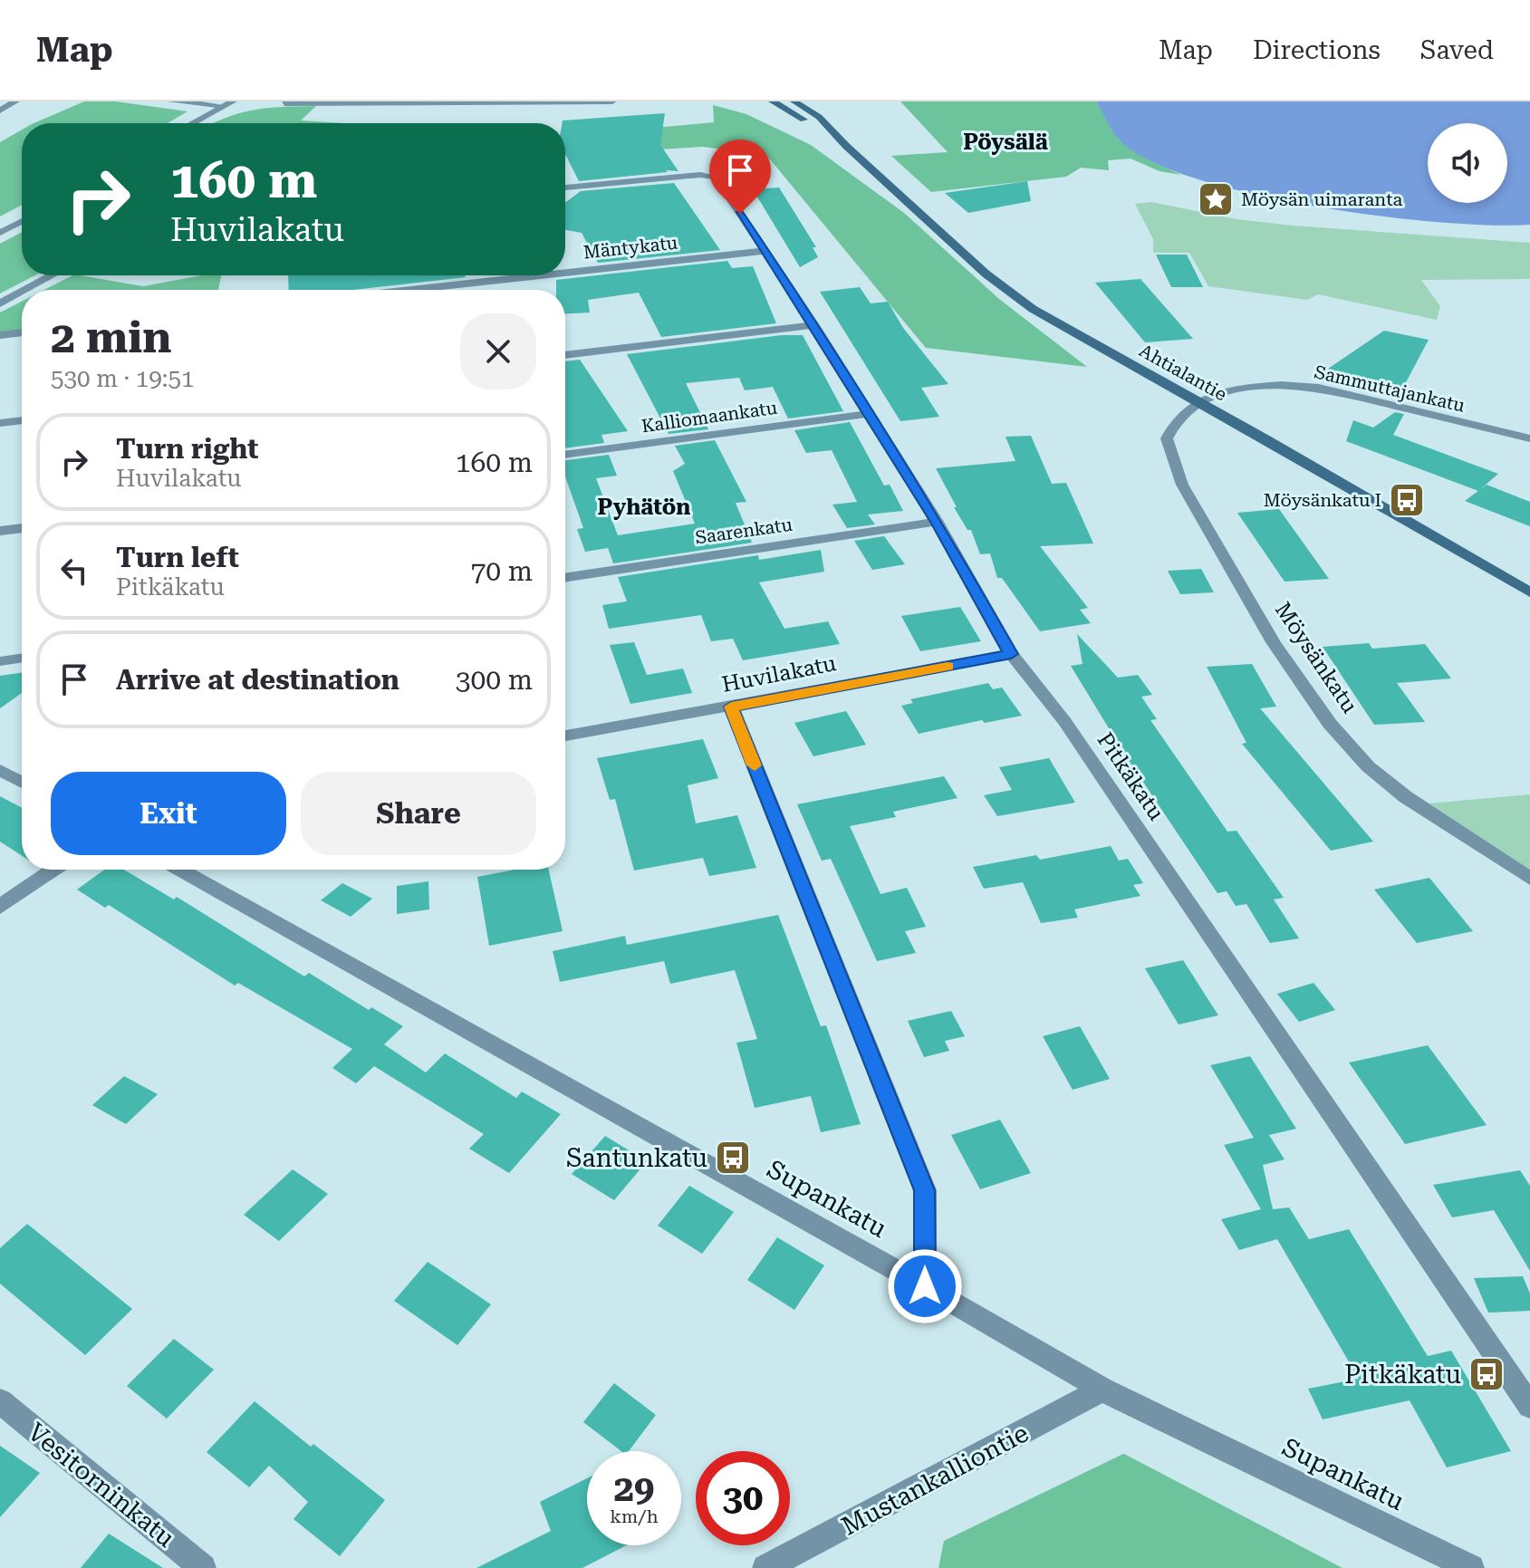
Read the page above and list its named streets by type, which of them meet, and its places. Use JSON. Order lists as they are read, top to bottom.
{
  "streets": {
    "main road": ["Ahtialantie"],
    "street": [
      "Mäntykatu",
      "Sammuttajankatu",
      "Kalliomaankatu",
      "Saarenkatu",
      "Möysänkatu",
      "Huvilakatu",
      "Pitkäkatu",
      "Supankatu",
      "Mustankalliontie",
      "Vesitorninkatu"
    ]
  },
  "crossings": [
    ["Mäntykatu", "Pitkäkatu"],
    ["Ahtialantie", "Sammuttajankatu"],
    ["Ahtialantie", "Möysänkatu"],
    ["Sammuttajankatu", "Möysänkatu"],
    ["Kalliomaankatu", "Pitkäkatu"],
    ["Saarenkatu", "Pitkäkatu"],
    ["Huvilakatu", "Pitkäkatu"],
    ["Supankatu", "Mustankalliontie"]
  ],
  "districts": ["Pöysälä", "Pyhätön"],
  "places": {
    "place": ["Möysän uimaranta"],
    "bus stop": ["Möysänkatu I", "Santunkatu", "Pitkäkatu"]
  },
  "page": {
    "header": "Map",
    "nav": ["Map", "Directions", "Saved"],
    "turn": ["160 m", "Huvilakatu"],
    "heading": ["2 min", "530 m · 19:51"],
    "list": [
      {
        "name": "Turn right",
        "note": "Huvilakatu",
        "value": "160 m"
      },
      {
        "name": "Turn left",
        "note": "Pitkäkatu",
        "value": "70 m"
      },
      {
        "name": "Arrive at destination",
        "value": "300 m"
      }
    ],
    "buttons": ["Exit", "Share"],
    "speed": "29 km/h",
    "limit": "30"
  }
}
